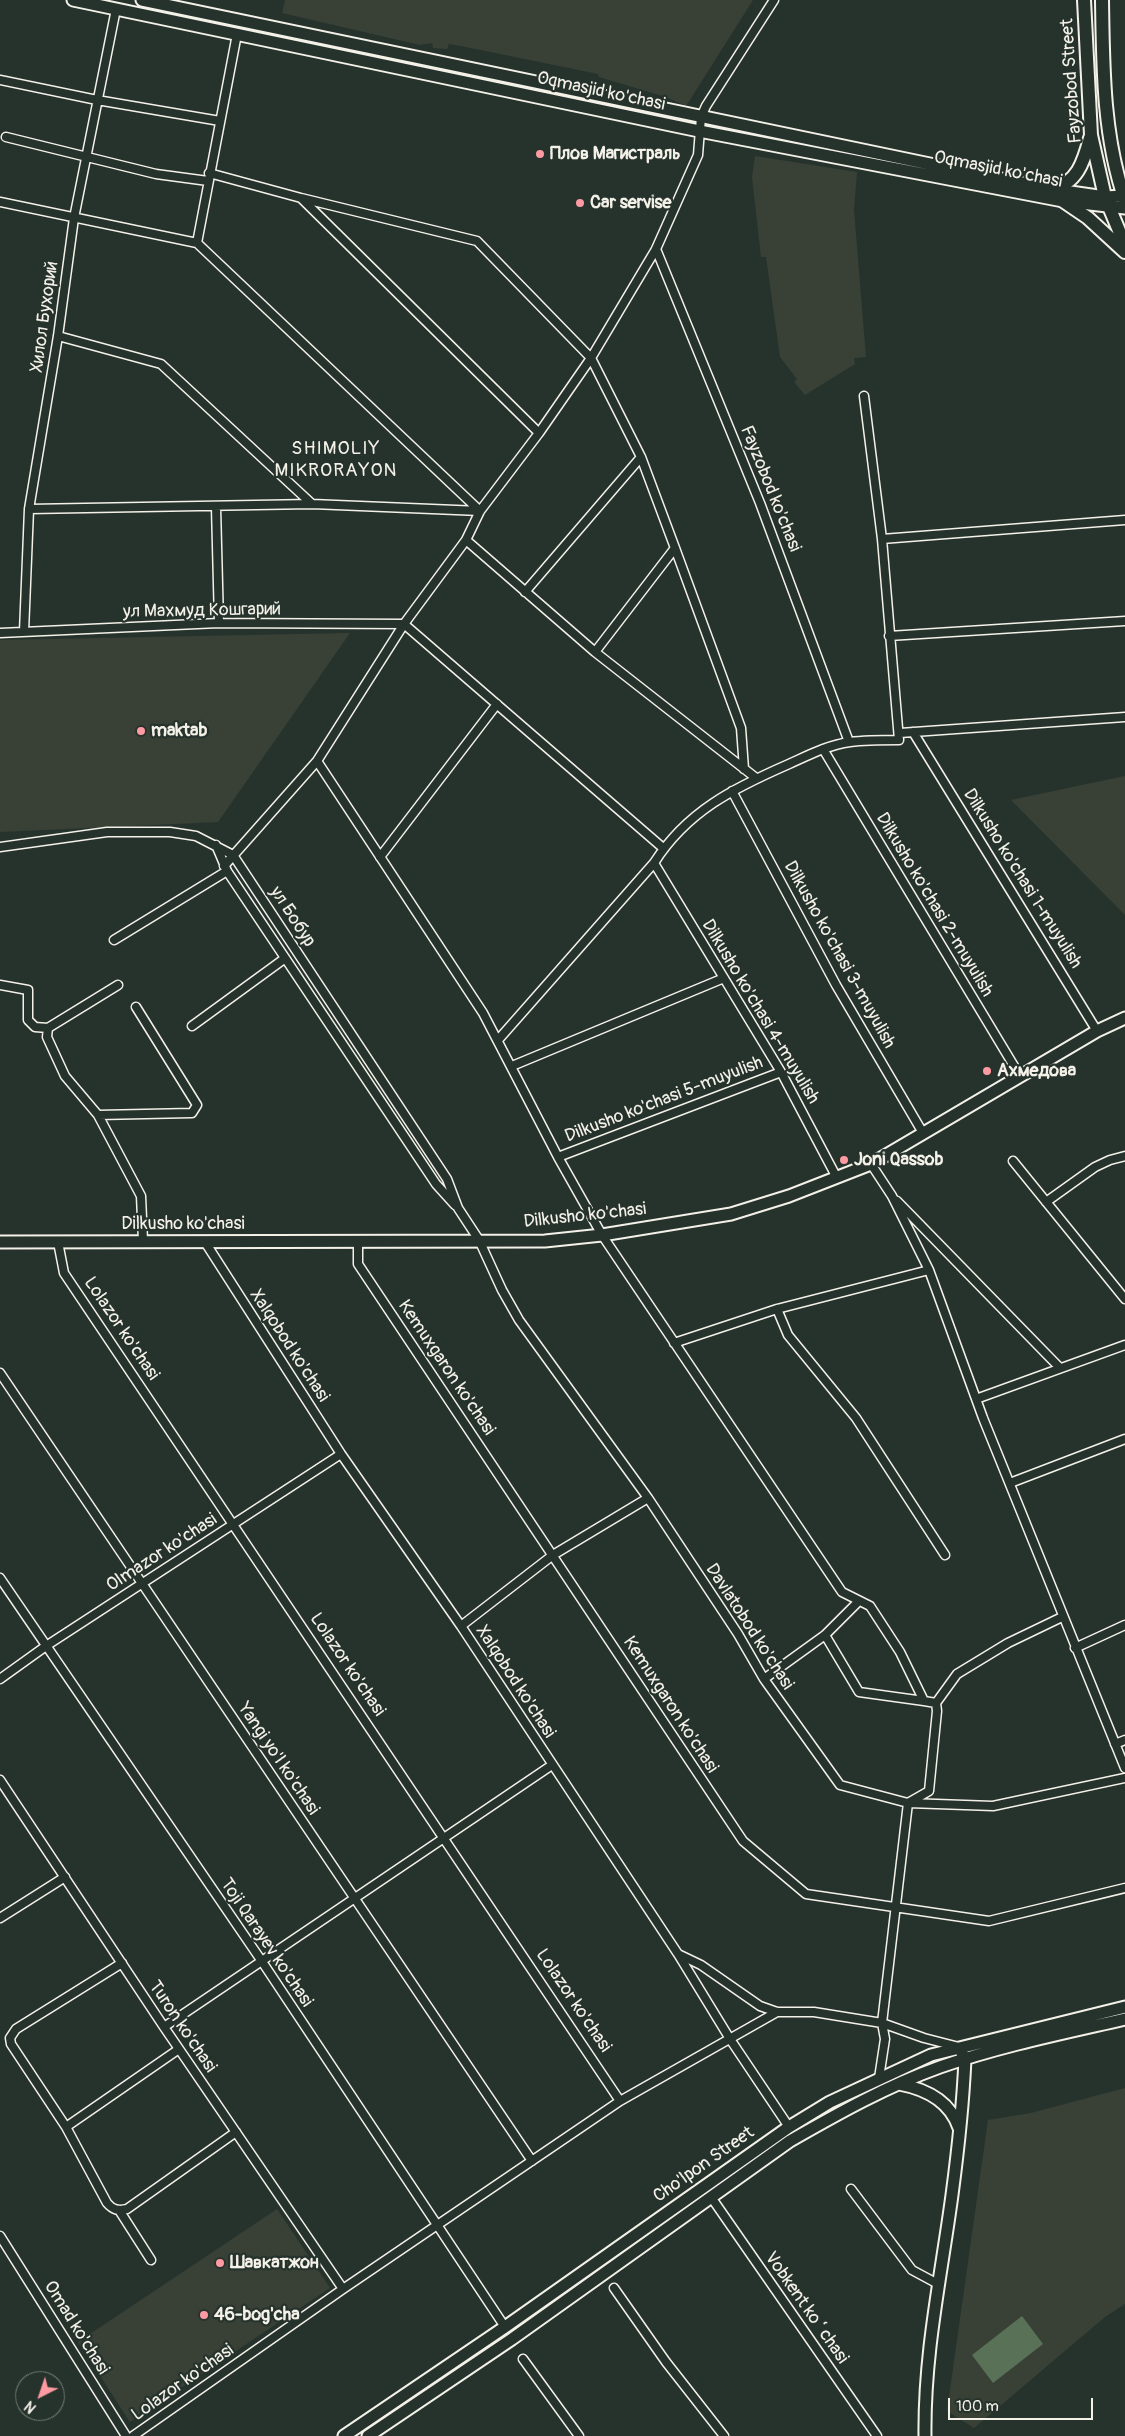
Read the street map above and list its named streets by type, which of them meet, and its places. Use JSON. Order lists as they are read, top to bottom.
{
  "streets": {
    "main road": [
      "Fayzobod Street",
      "Oqmasjid ko'chasi",
      "Dilkusho ko'chasi",
      "Cho'lpon Street"
    ],
    "street": [
      "Хилол Бухорий",
      "Fayzobod ko'chasi",
      "ул Махмуд Кошгарий",
      "Dilkusho ko'chasi 1-muyulish",
      "Dilkusho ko'chasi 2-muyulish",
      "ул Бобур",
      "Dilkusho ko'chasi 3-muyulish",
      "Dilkusho ko'chasi 4-muyulish",
      "Dilkusho ko'chasi 5-muyulish",
      "Lolazor ko'chasi",
      "Xalqobod ko'chasi",
      "Kemuxgaron ko'chasi",
      "Olmazor ko'chasi",
      "Davlatobod ko'chasi",
      "Yangi yo'l ko'chasi",
      "Toji Qarayev ko'chasi",
      "Turon ko'chasi",
      "Vobkent koʻchasi",
      "Omad ko'chasi"
    ]
  },
  "crossings": [
    ["Fayzobod Street", "Oqmasjid ko'chasi"],
    ["Oqmasjid ko'chasi", "Хилол Бухорий"],
    ["Хилол Бухорий", "ул Махмуд Кошгарий"],
    ["Dilkusho ko'chasi 1-muyulish", "Dilkusho ko'chasi"],
    ["Dilkusho ko'chasi 2-muyulish", "Dilkusho ko'chasi"],
    ["ул Бобур", "Dilkusho ko'chasi"],
    ["ул Бобур", "Davlatobod ko'chasi"],
    ["Dilkusho ko'chasi 3-muyulish", "Dilkusho ko'chasi"],
    ["Dilkusho ko'chasi 4-muyulish", "Dilkusho ko'chasi 5-muyulish"],
    ["Dilkusho ko'chasi 4-muyulish", "Dilkusho ko'chasi"],
    ["Dilkusho ko'chasi", "Lolazor ko'chasi"],
    ["Dilkusho ko'chasi", "Xalqobod ko'chasi"],
    ["Dilkusho ko'chasi", "Kemuxgaron ko'chasi"],
    ["Dilkusho ko'chasi", "Davlatobod ko'chasi"],
    ["Lolazor ko'chasi", "Xalqobod ko'chasi"],
    ["Lolazor ko'chasi", "Olmazor ko'chasi"],
    ["Lolazor ko'chasi", "Yangi yo'l ko'chasi"],
    ["Lolazor ko'chasi", "Toji Qarayev ko'chasi"],
    ["Lolazor ko'chasi", "Turon ko'chasi"],
    ["Xalqobod ko'chasi", "Olmazor ko'chasi"],
    ["Xalqobod ko'chasi", "Cho'lpon Street"],
    ["Olmazor ko'chasi", "Yangi yo'l ko'chasi"],
    ["Olmazor ko'chasi", "Toji Qarayev ko'chasi"],
    ["Toji Qarayev ko'chasi", "Cho'lpon Street"],
    ["Cho'lpon Street", "Vobkent koʻchasi"]
  ],
  "districts": ["SHIMOLIY MIKRORAYON"],
  "places": [
    "Плов Магистраль",
    "Car servise",
    "maktab",
    "Ахмедова",
    "Joni Qassob",
    "Шавкатжон",
    "46-bog'cha"
  ],
  "scale_bar": "100 m",
  "north": "bottom left"
}
